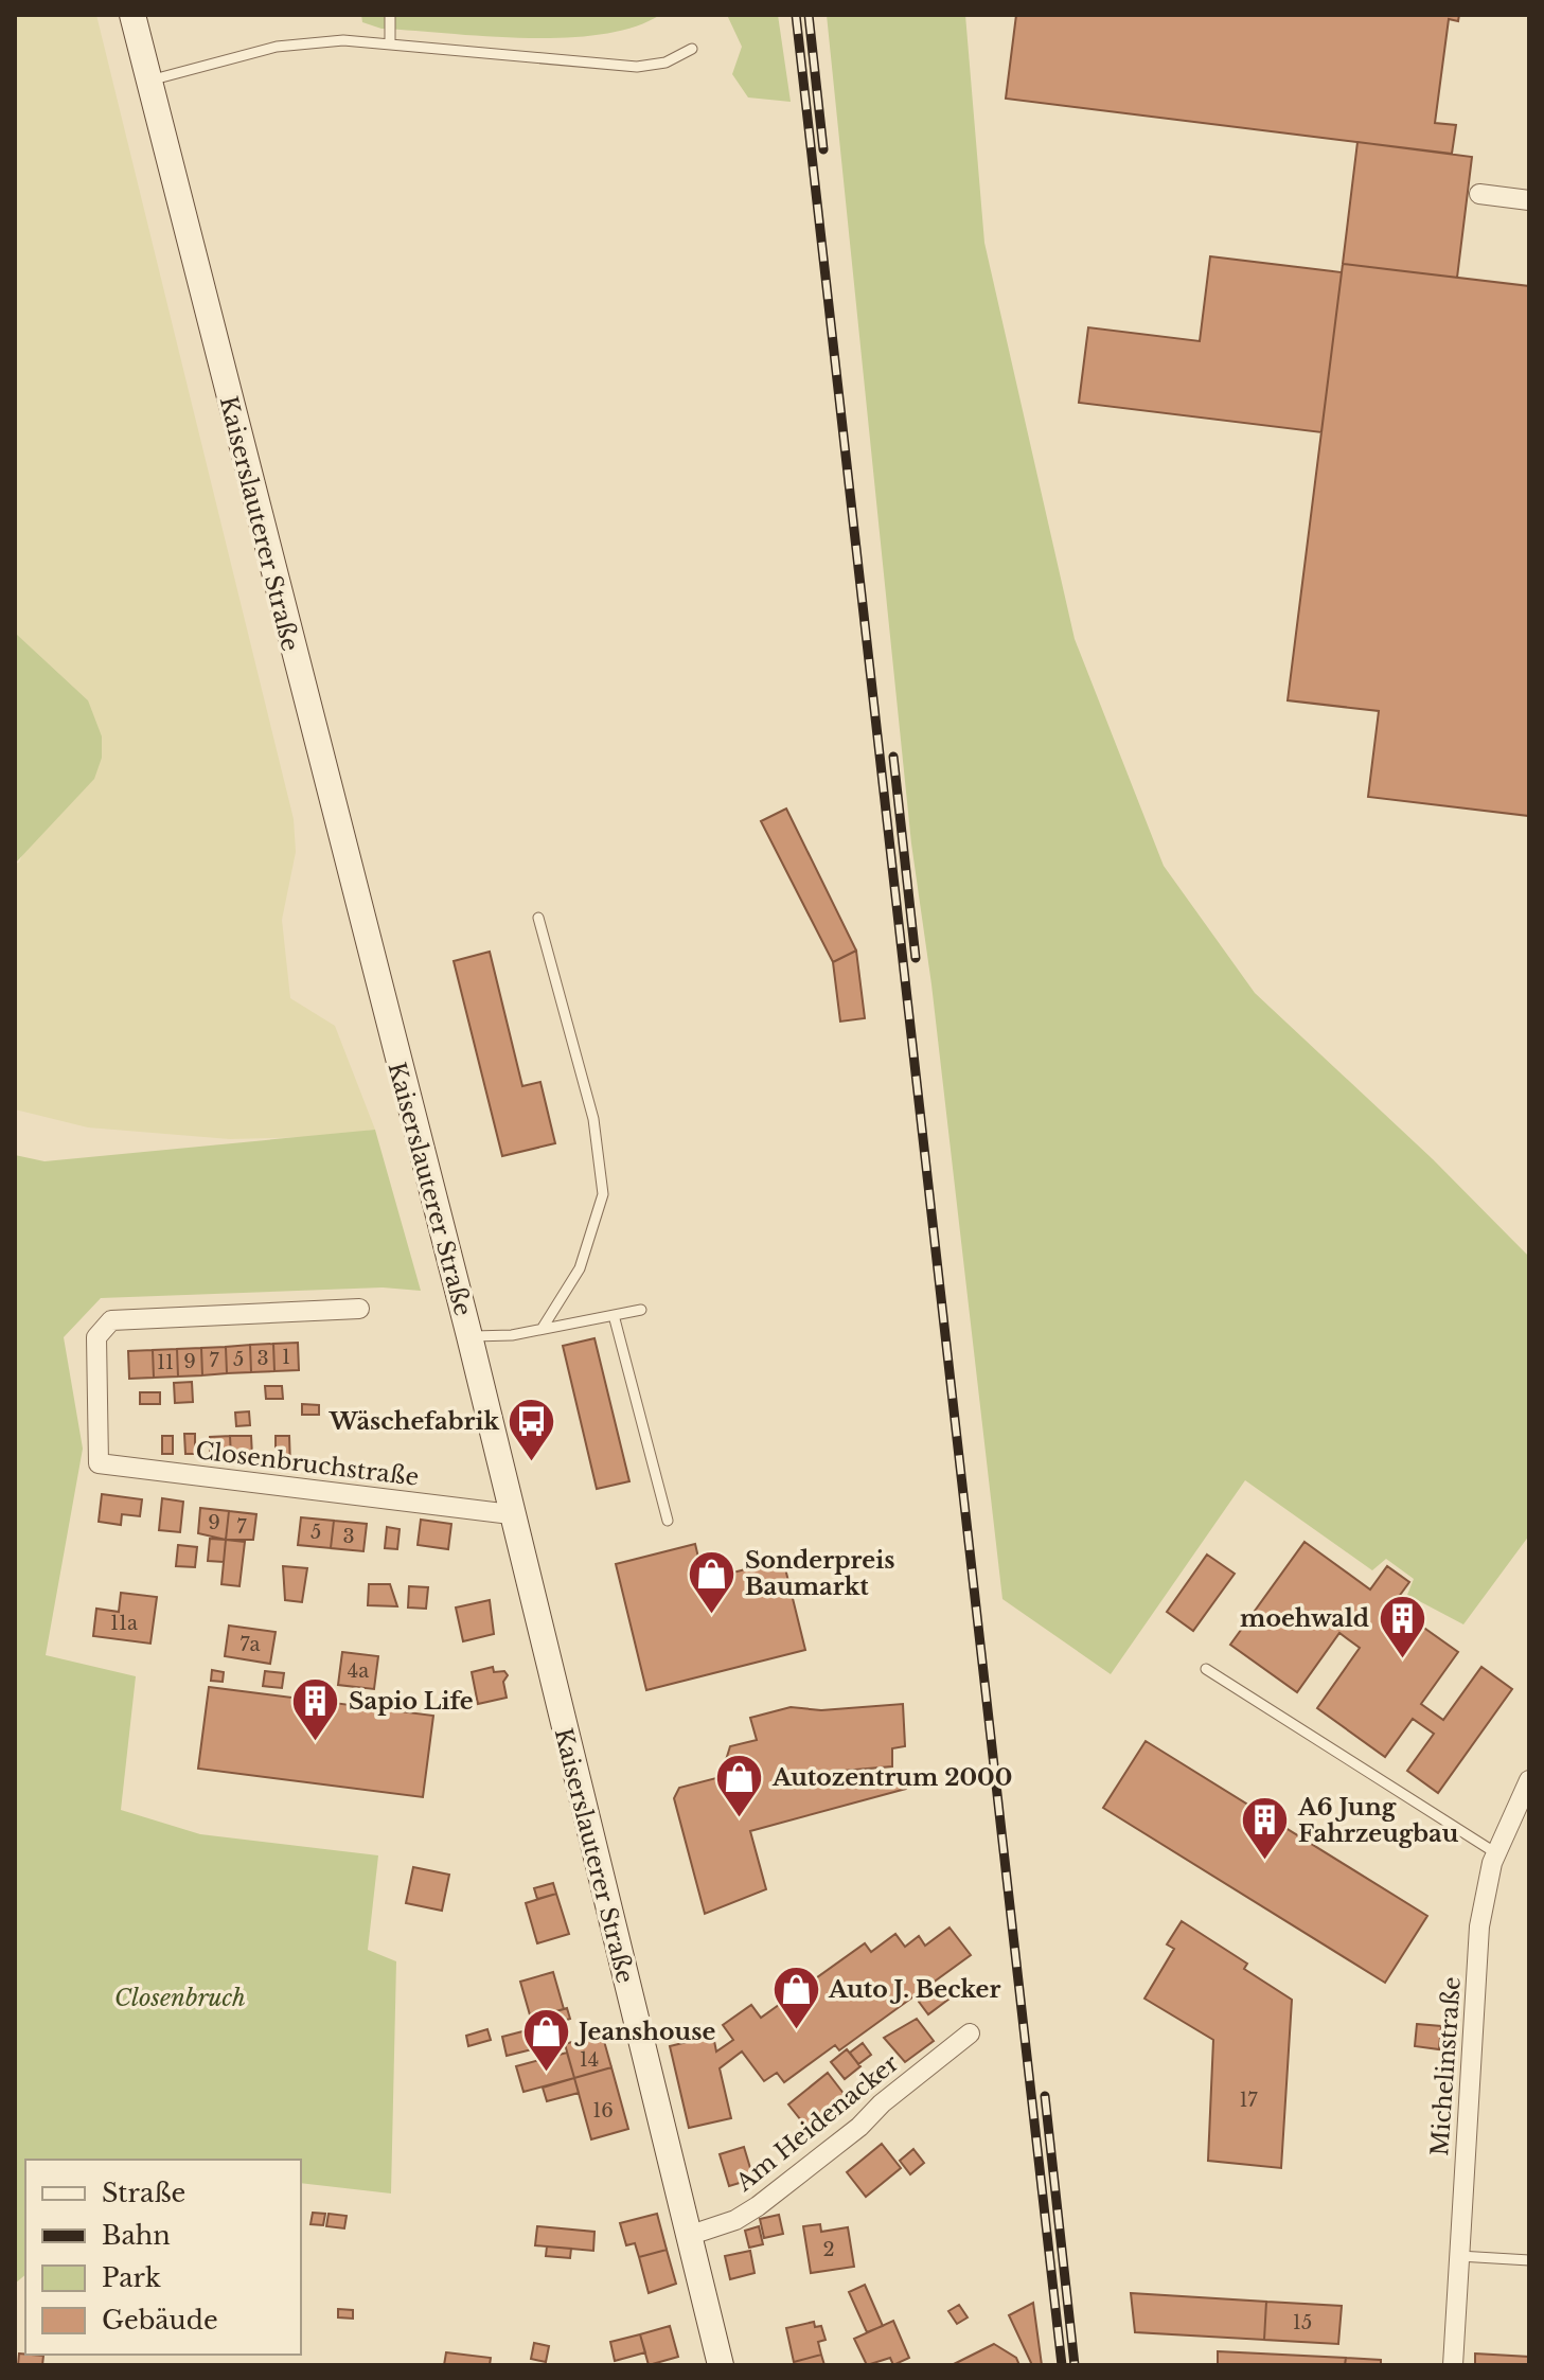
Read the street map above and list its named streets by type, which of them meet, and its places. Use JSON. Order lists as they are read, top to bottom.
{
  "streets": {
    "main road": ["Kaiserslauterer Straße"],
    "street": ["Closenbruchstraße", "Michelinstraße", "Am Heidenacker"]
  },
  "crossings": [
    ["Kaiserslauterer Straße", "Closenbruchstraße"],
    ["Kaiserslauterer Straße", "Am Heidenacker"]
  ],
  "parks": ["Closenbruch"],
  "places": {
    "bus stop": ["Wäschefabrik"],
    "shop": [
      "Sonderpreis Baumarkt",
      "Autozentrum 2000",
      "Auto J. Becker",
      "Jeanshouse"
    ],
    "building": ["moehwald", "Sapio Life", "A6 Jung Fahrzeugbau"]
  },
  "house_numbers": [
    "1",
    "3",
    "5",
    "7",
    "9",
    "11",
    "9",
    "7",
    "5",
    "3",
    "11a",
    "7a",
    "4a",
    "14",
    "17",
    "16",
    "2",
    "15"
  ],
  "legend": [
    "Straße",
    "Bahn",
    "Park",
    "Gebäude"
  ]
}
